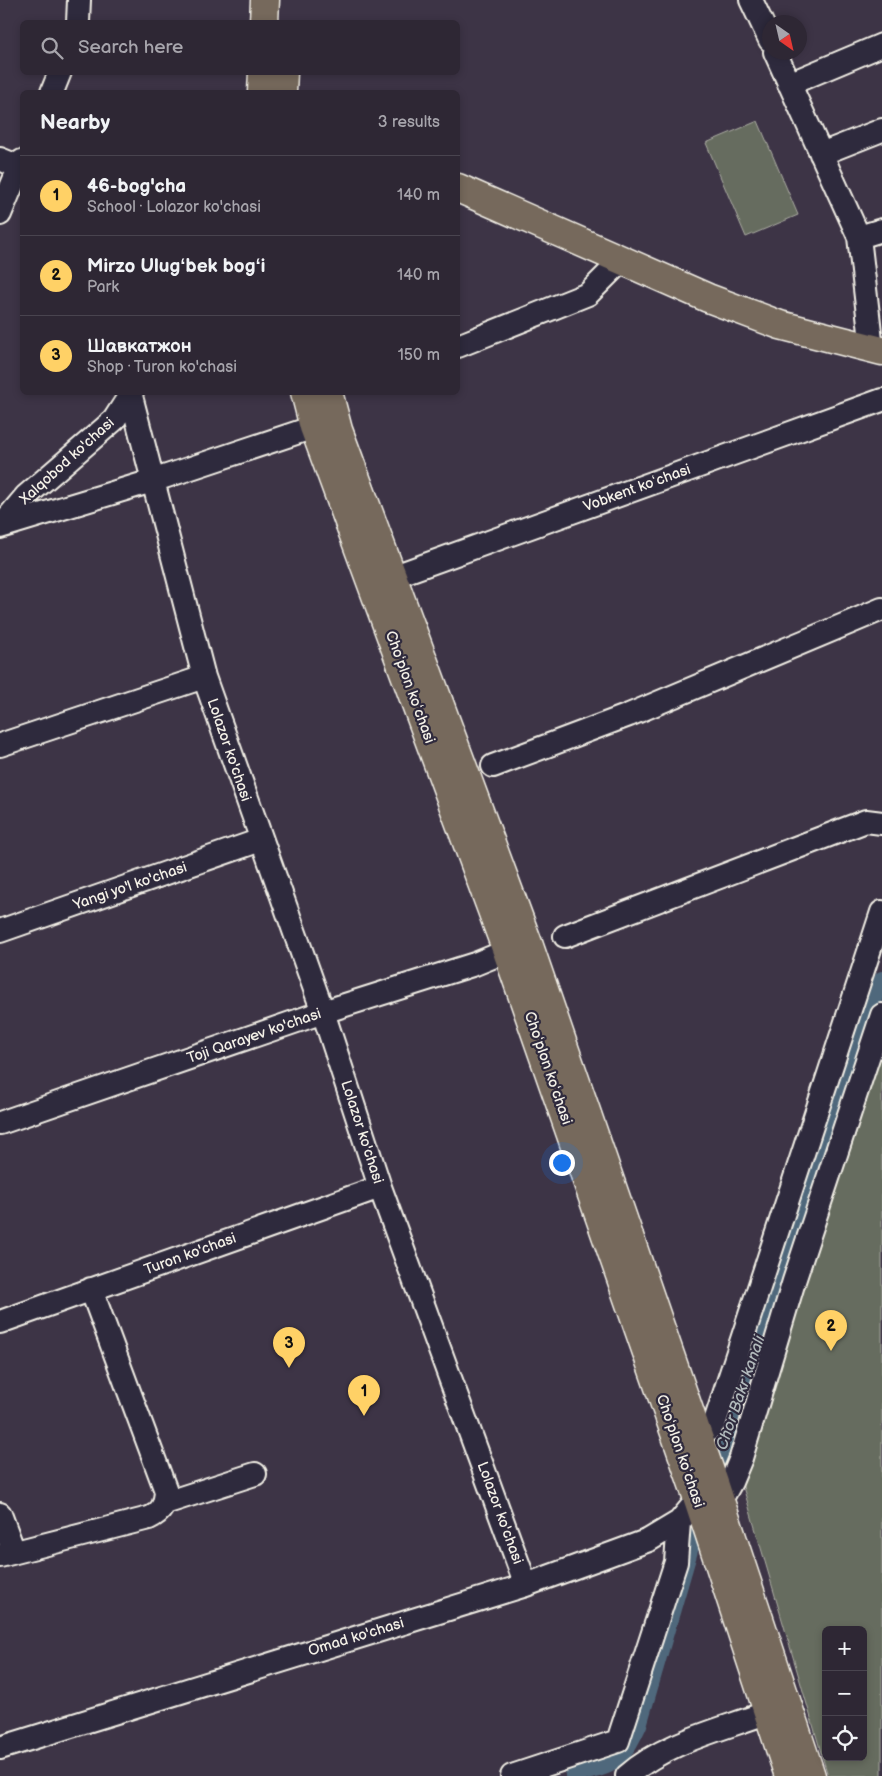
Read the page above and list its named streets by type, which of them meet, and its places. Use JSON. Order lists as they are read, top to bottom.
{
  "streets": {
    "main road": ["Choʻplon koʻchasi"],
    "street": [
      "Xalqobod ko'chasi",
      "Vobkent koʻchasi",
      "Lolazor ko'chasi",
      "Yangi yo'l ko'chasi",
      "Toji Qarayev ko'chasi",
      "Turon ko'chasi",
      "Omad ko'chasi"
    ]
  },
  "crossings": [
    ["Vobkent koʻchasi", "Choʻplon koʻchasi"],
    ["Choʻplon koʻchasi", "Toji Qarayev ko'chasi"],
    ["Choʻplon koʻchasi", "Omad ko'chasi"],
    ["Lolazor ko'chasi", "Yangi yo'l ko'chasi"],
    ["Lolazor ko'chasi", "Toji Qarayev ko'chasi"],
    ["Lolazor ko'chasi", "Turon ko'chasi"],
    ["Lolazor ko'chasi", "Omad ko'chasi"]
  ],
  "water": ["Chor Bakr kanali"],
  "north": "bottom right",
  "page": {
    "search": "Search here",
    "heading": ["Nearby", "3 results"],
    "list": [
      {
        "mark": "1",
        "name": "46-bog'cha",
        "note": "School · Lolazor ko'chasi",
        "value": "140 m"
      },
      {
        "mark": "2",
        "name": "Mirzo Ulugʻbek bogʻi",
        "note": "Park",
        "value": "140 m"
      },
      {
        "mark": "3",
        "name": "Шавкатжон",
        "note": "Shop · Turon ko'chasi",
        "value": "150 m"
      }
    ],
    "pins": ["2", "3", "1"],
    "map_buttons": ["+", "−"]
  }
}
